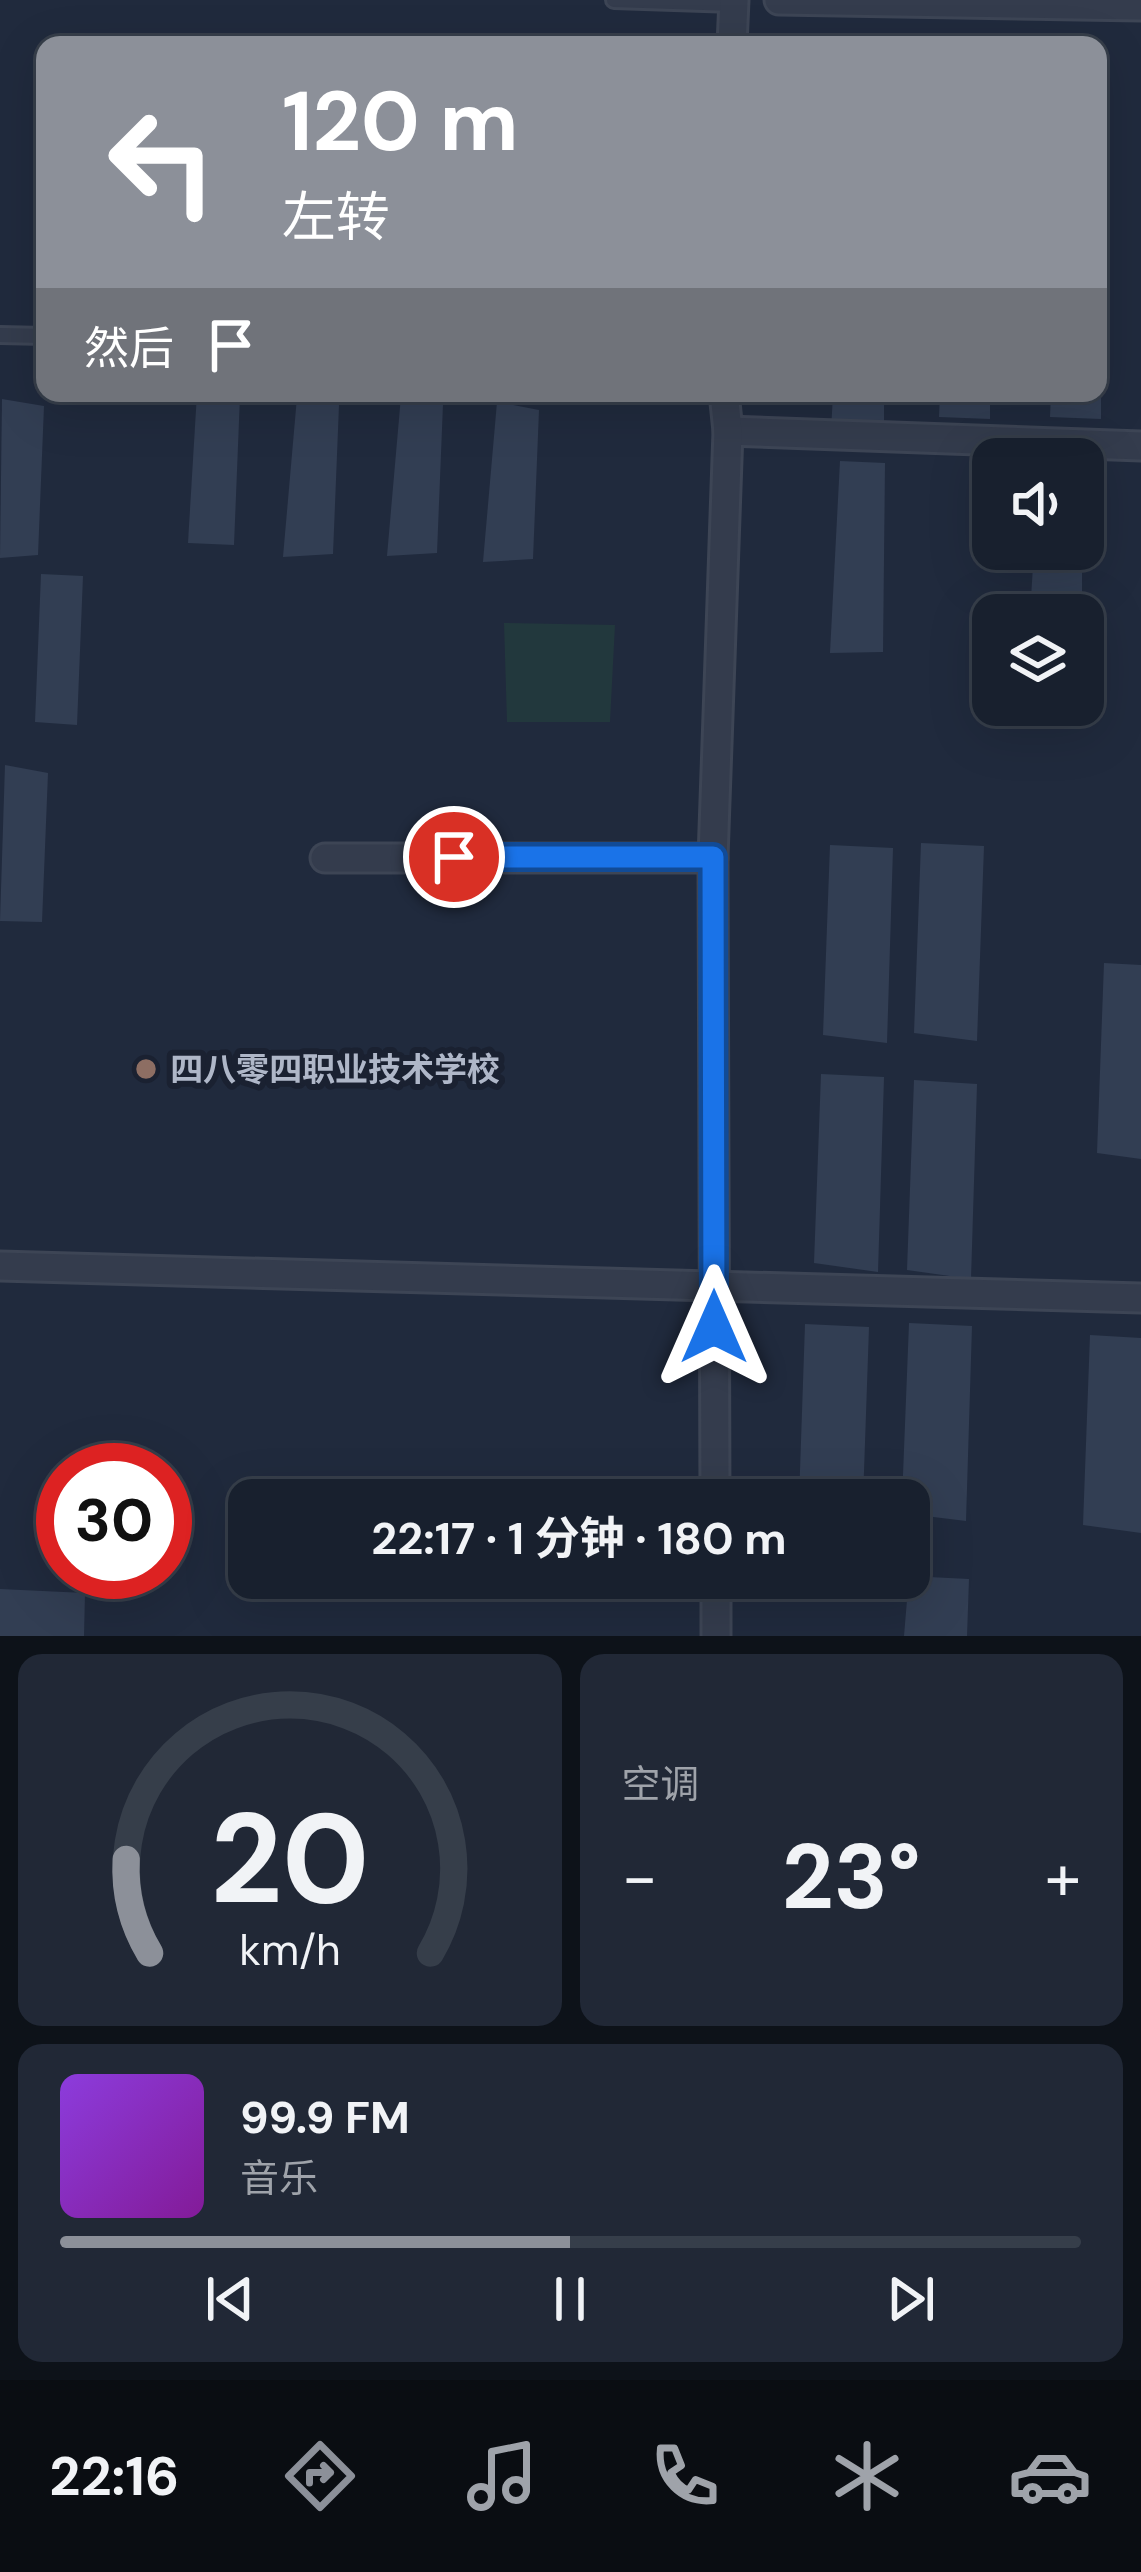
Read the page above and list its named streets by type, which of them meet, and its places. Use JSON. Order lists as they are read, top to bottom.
{
  "places": ["四八零四职业技术学校"],
  "page": {
    "turn": ["120 m", "左转"],
    "then": "然后",
    "limit": "30",
    "trip": "22:17 · 1 分钟 · 180 m",
    "tile": "空调",
    "heat": ["−", "23°", "+"],
    "song": ["99.9 FM", "音乐"],
    "tabs": "22:16",
    "gauge": ["20", "km/h"]
  }
}
